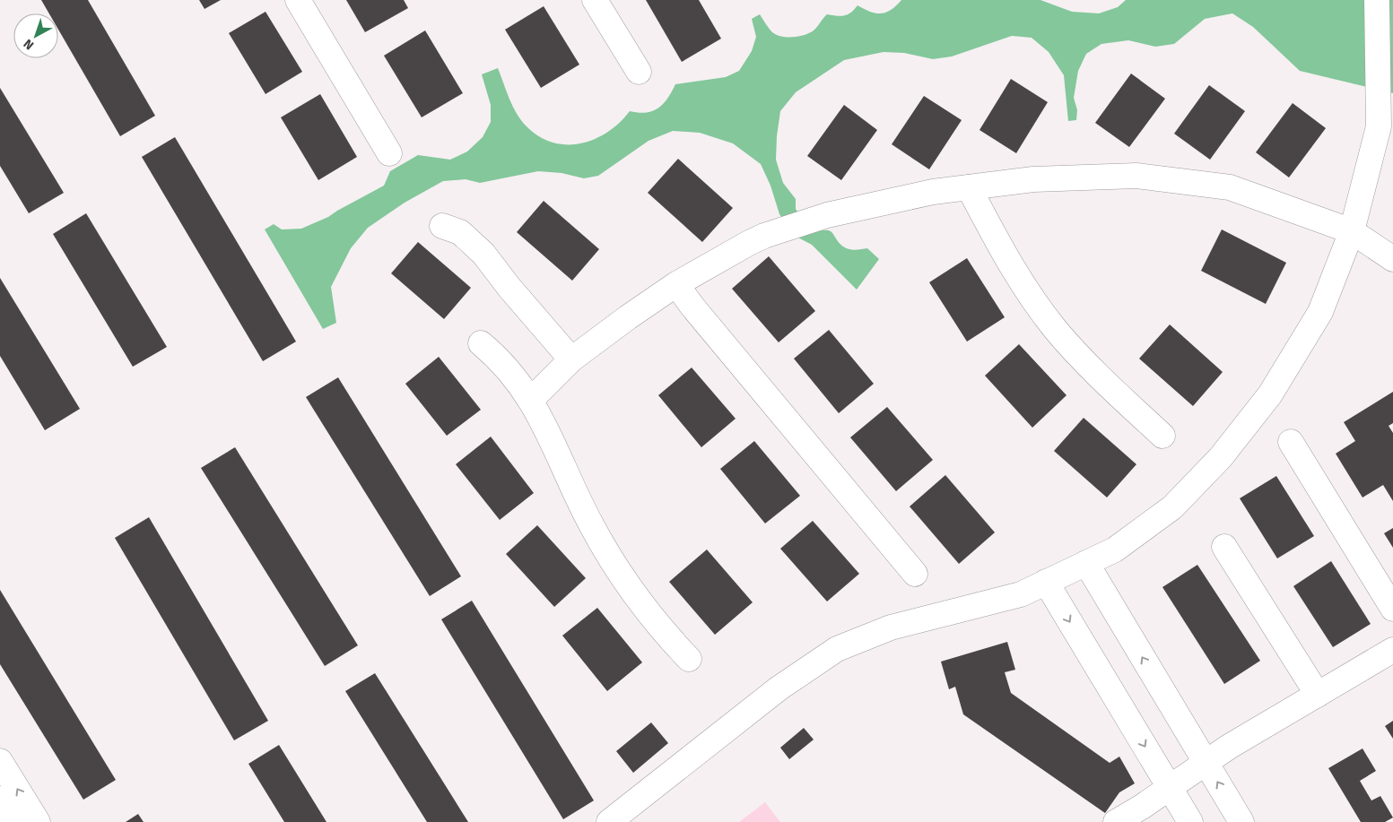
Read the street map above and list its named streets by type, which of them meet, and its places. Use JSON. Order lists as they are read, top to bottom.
{
  "north": "bottom left"
}
